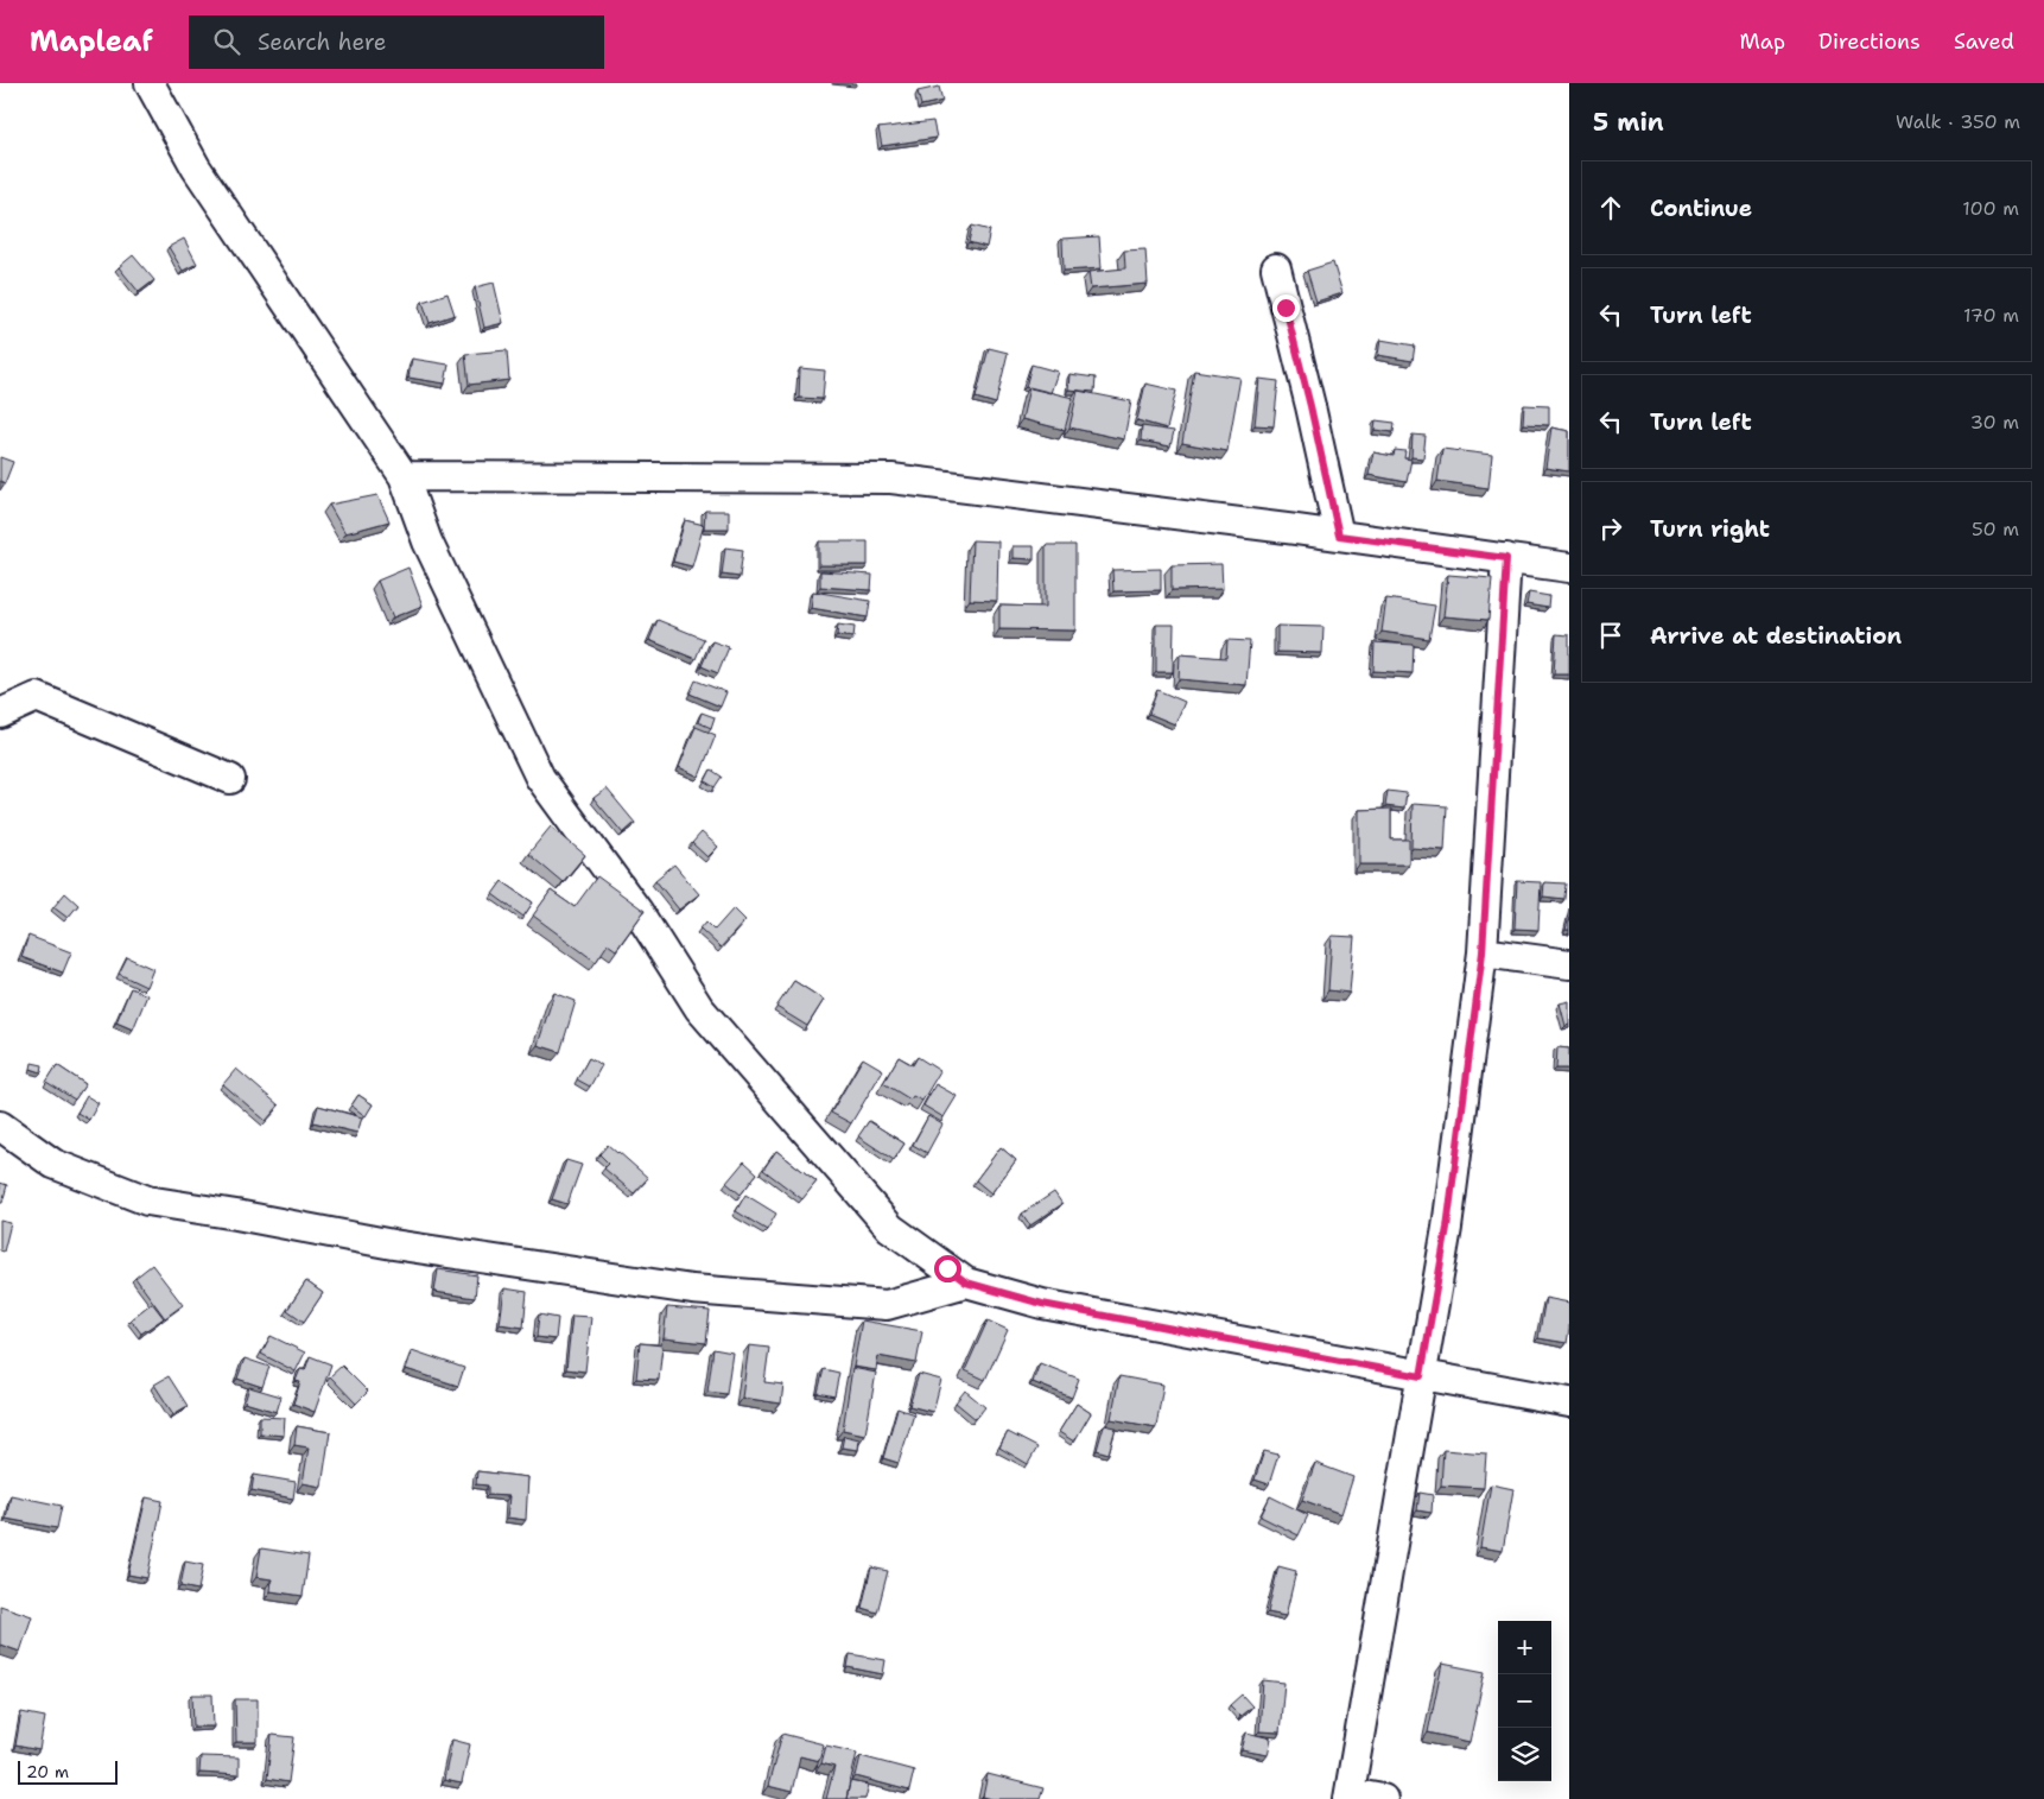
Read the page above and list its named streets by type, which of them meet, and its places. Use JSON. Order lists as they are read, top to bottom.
{
  "scale_bar": "20 m",
  "page": {
    "header": "Mapleaf",
    "search": "Search here",
    "nav": ["Map", "Directions", "Saved"],
    "heading": ["5 min", "Walk · 350 m"],
    "list": [
      ["Continue", "100 m"],
      ["Turn left", "170 m"],
      ["Turn left", "30 m"],
      ["Turn right", "50 m"],
      "Arrive at destination"
    ],
    "map_buttons": ["+", "−"],
    "scale": "20 m"
  }
}
